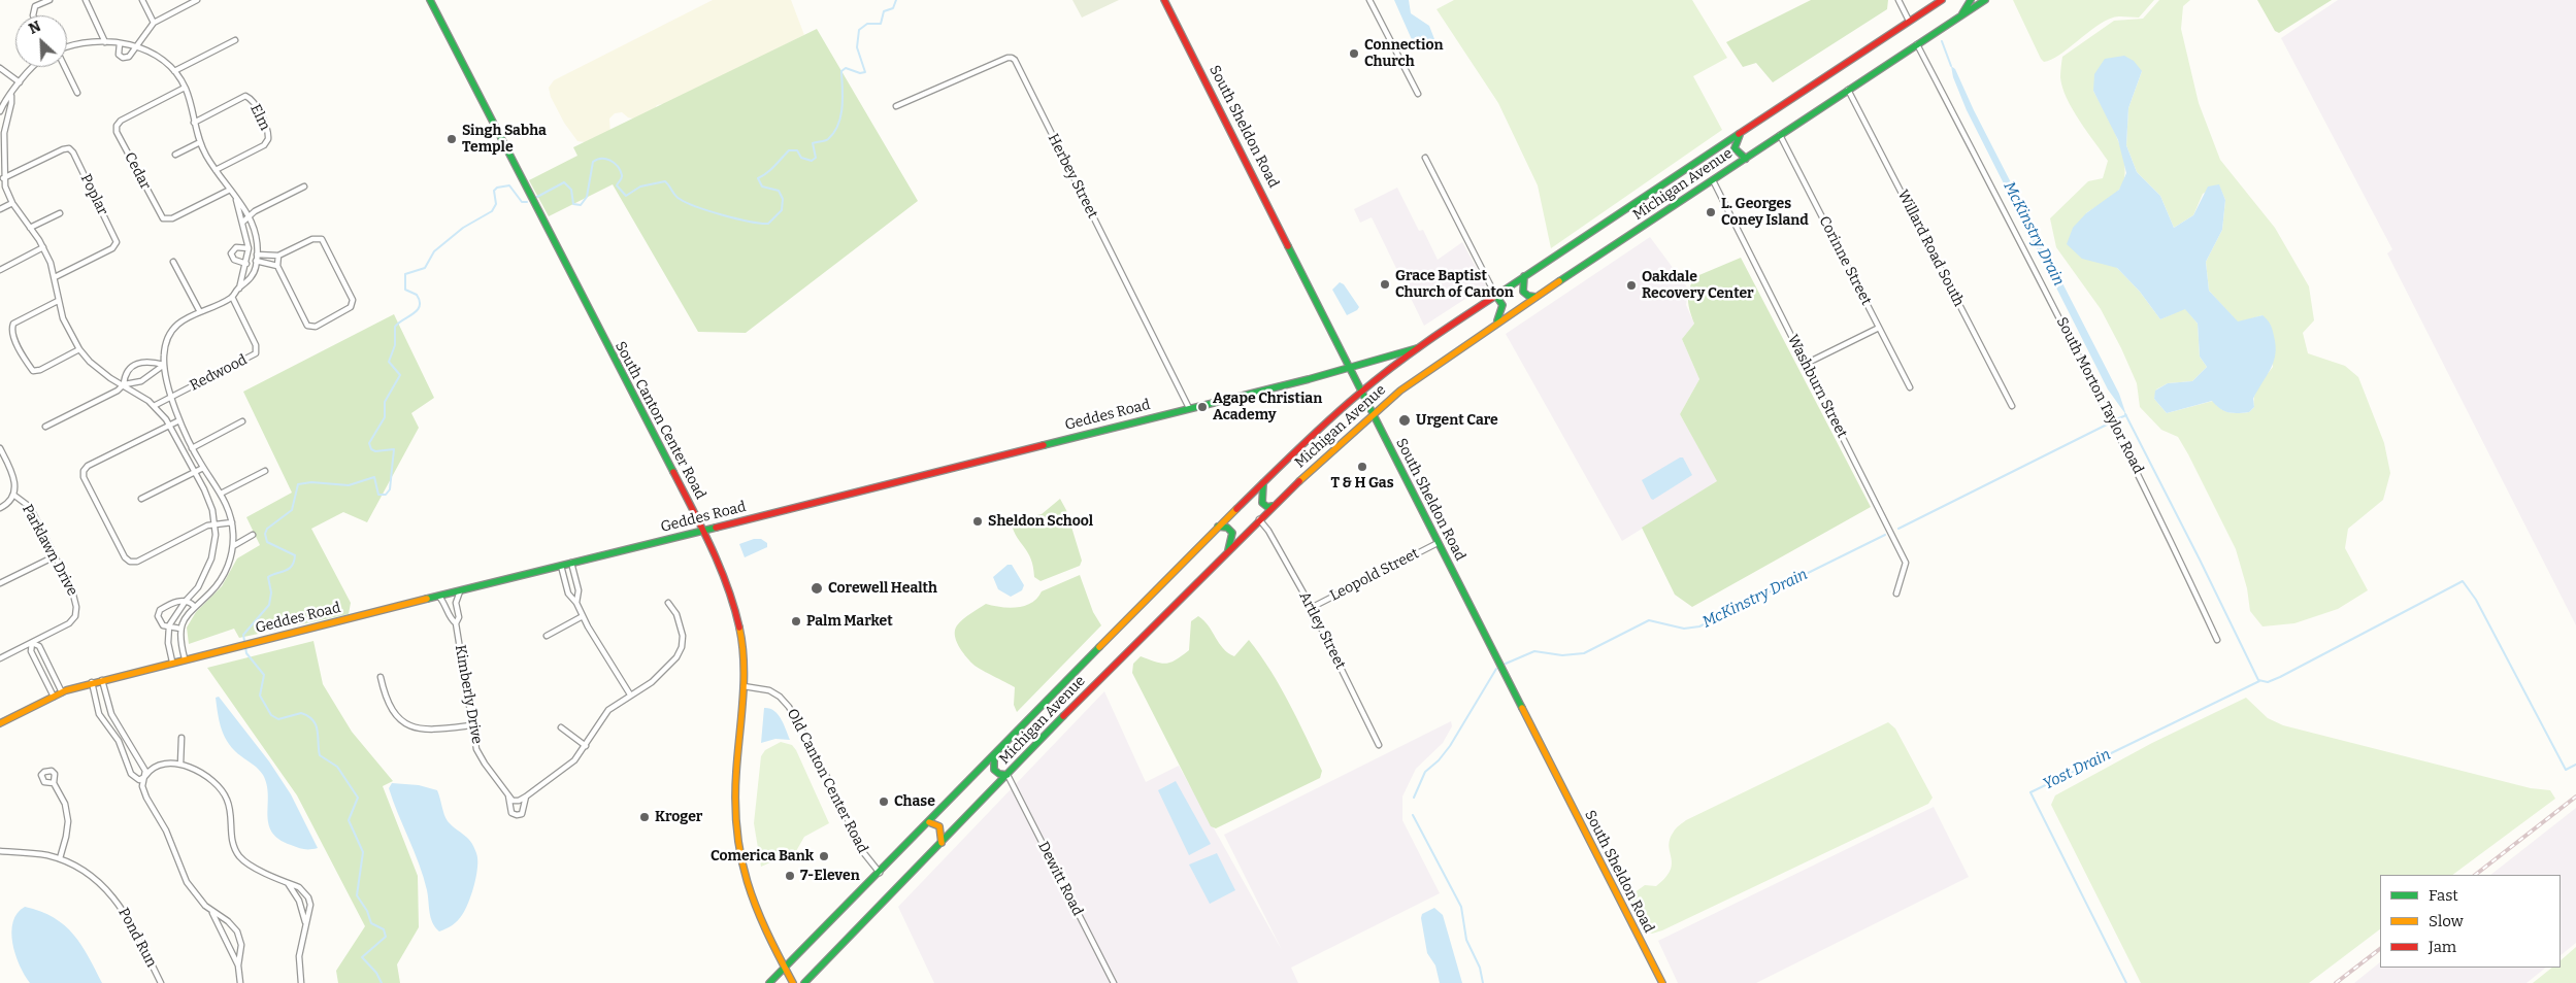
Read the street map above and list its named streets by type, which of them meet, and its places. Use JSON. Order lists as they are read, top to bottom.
{
  "streets": {
    "main road": [
      "South Sheldon Road",
      "Michigan Avenue",
      "Geddes Road",
      "South Canton Center Road"
    ],
    "street": [
      "Elm",
      "Cedar",
      "Herbey Street",
      "Poplar",
      "Willard Road South",
      "Corinne Street",
      "Redwood",
      "Washburn Street",
      "South Morton Taylor Road",
      "Parklawn Drive",
      "Leopold Street",
      "Artley Street",
      "Kimberly Drive",
      "Old Canton Center Road",
      "Dewitt Road",
      "Pond Run"
    ]
  },
  "crossings": [
    ["South Sheldon Road", "Michigan Avenue"],
    ["South Sheldon Road", "Geddes Road"],
    ["South Sheldon Road", "Leopold Street"],
    ["Herbey Street", "Geddes Road"],
    ["Michigan Avenue", "Willard Road South"],
    ["Michigan Avenue", "Corinne Street"],
    ["Michigan Avenue", "Washburn Street"],
    ["Michigan Avenue", "South Morton Taylor Road"],
    ["Michigan Avenue", "Geddes Road"],
    ["Michigan Avenue", "South Canton Center Road"],
    ["Michigan Avenue", "Artley Street"],
    ["Michigan Avenue", "Old Canton Center Road"],
    ["Michigan Avenue", "Dewitt Road"],
    ["Geddes Road", "South Canton Center Road"],
    ["Geddes Road", "Kimberly Drive"],
    ["South Canton Center Road", "Old Canton Center Road"],
    ["Leopold Street", "Artley Street"]
  ],
  "water": ["McKinstry Drain", "Yost Drain"],
  "places": [
    "Connection Church",
    "Singh Sabha Temple",
    "L. Georges Coney Island",
    "Grace Baptist Church of Canton",
    "Oakdale Recovery Center",
    "Agape Christian Academy",
    "Urgent Care",
    "T & H Gas",
    "Sheldon School",
    "Corewell Health",
    "Palm Market",
    "Chase",
    "Kroger",
    "Comerica Bank",
    "7-Eleven"
  ],
  "legend": ["Fast", "Slow", "Jam"],
  "north": "top left"
}
